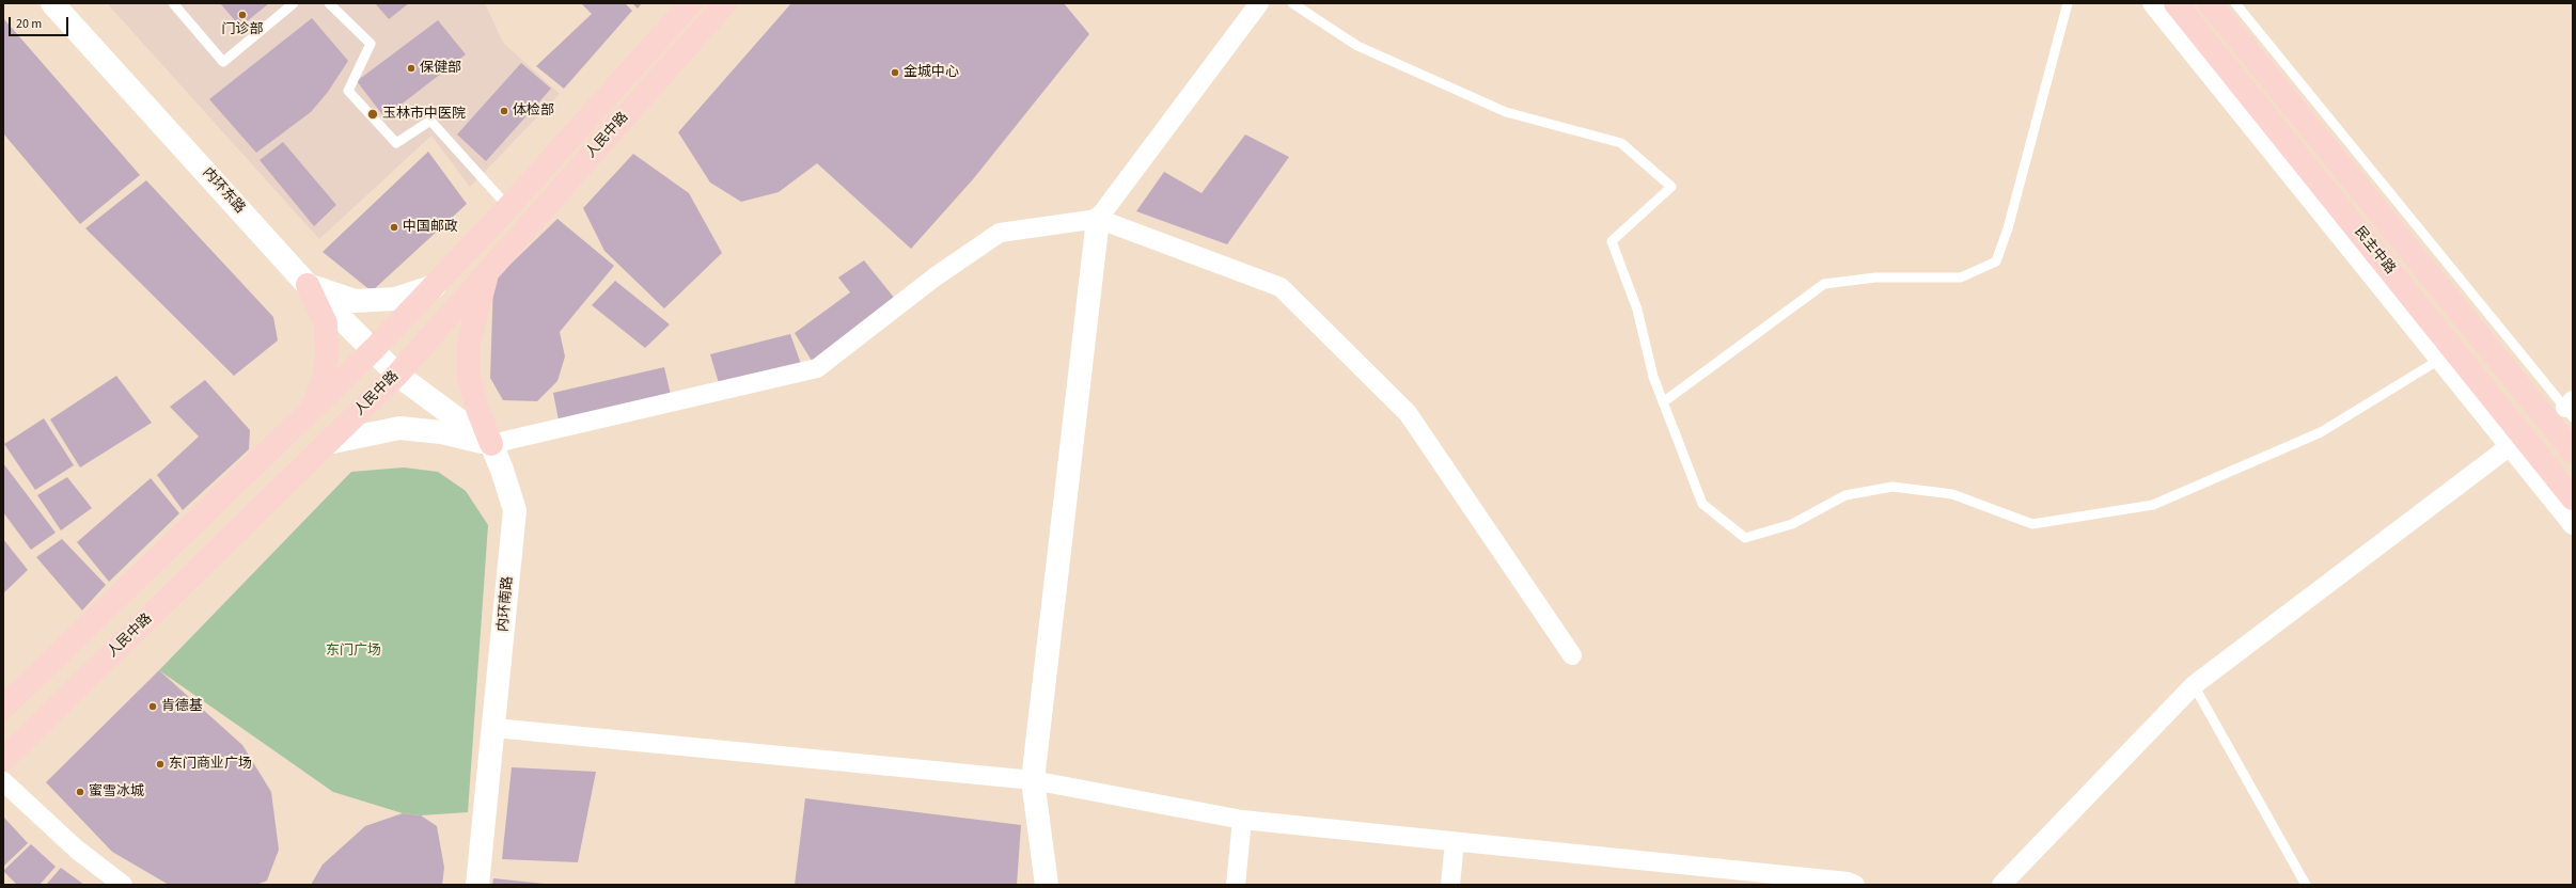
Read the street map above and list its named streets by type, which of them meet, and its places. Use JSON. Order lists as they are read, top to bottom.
{
  "streets": {
    "main road": [
      "人民中路",
      "内环东路",
      "民主中路",
      "内环南路"
    ]
  },
  "crossings": [
    ["人民中路", "内环东路"]
  ],
  "parks": ["东门广场"],
  "places": [
    "门诊部",
    "保健部",
    "金城中心",
    "体检部",
    "玉林市中医院",
    "中国邮政",
    "肯德基",
    "东门商业广场",
    "蜜雪冰城"
  ],
  "scale_bar": "20 m"
}
